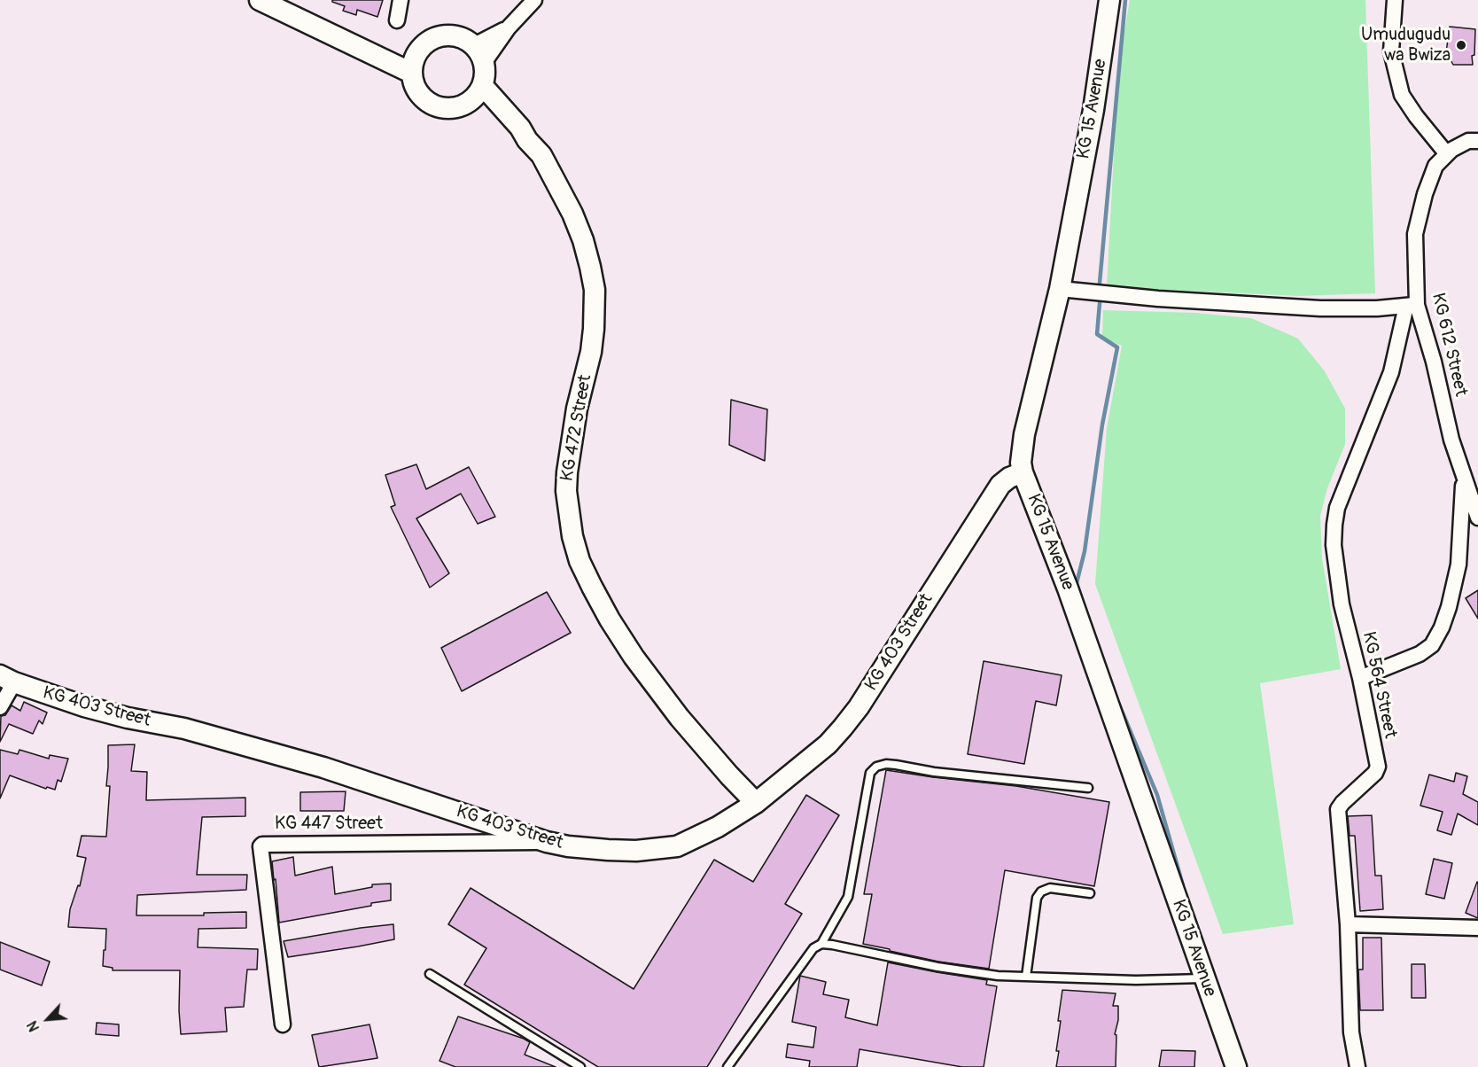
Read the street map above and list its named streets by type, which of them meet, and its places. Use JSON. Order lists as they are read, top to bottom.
{
  "streets": {
    "main road": ["KG 15 Avenue", "KG 472 Street", "KG 403 Street"],
    "street": ["KG 612 Street", "KG 564 Street", "KG 447 Street"]
  },
  "crossings": [
    ["KG 15 Avenue", "KG 403 Street"],
    ["KG 612 Street", "KG 564 Street"],
    ["KG 472 Street", "KG 403 Street"],
    ["KG 403 Street", "KG 447 Street"]
  ],
  "places": ["Umudugudu wa Bwiza"],
  "north": "bottom left"
}
